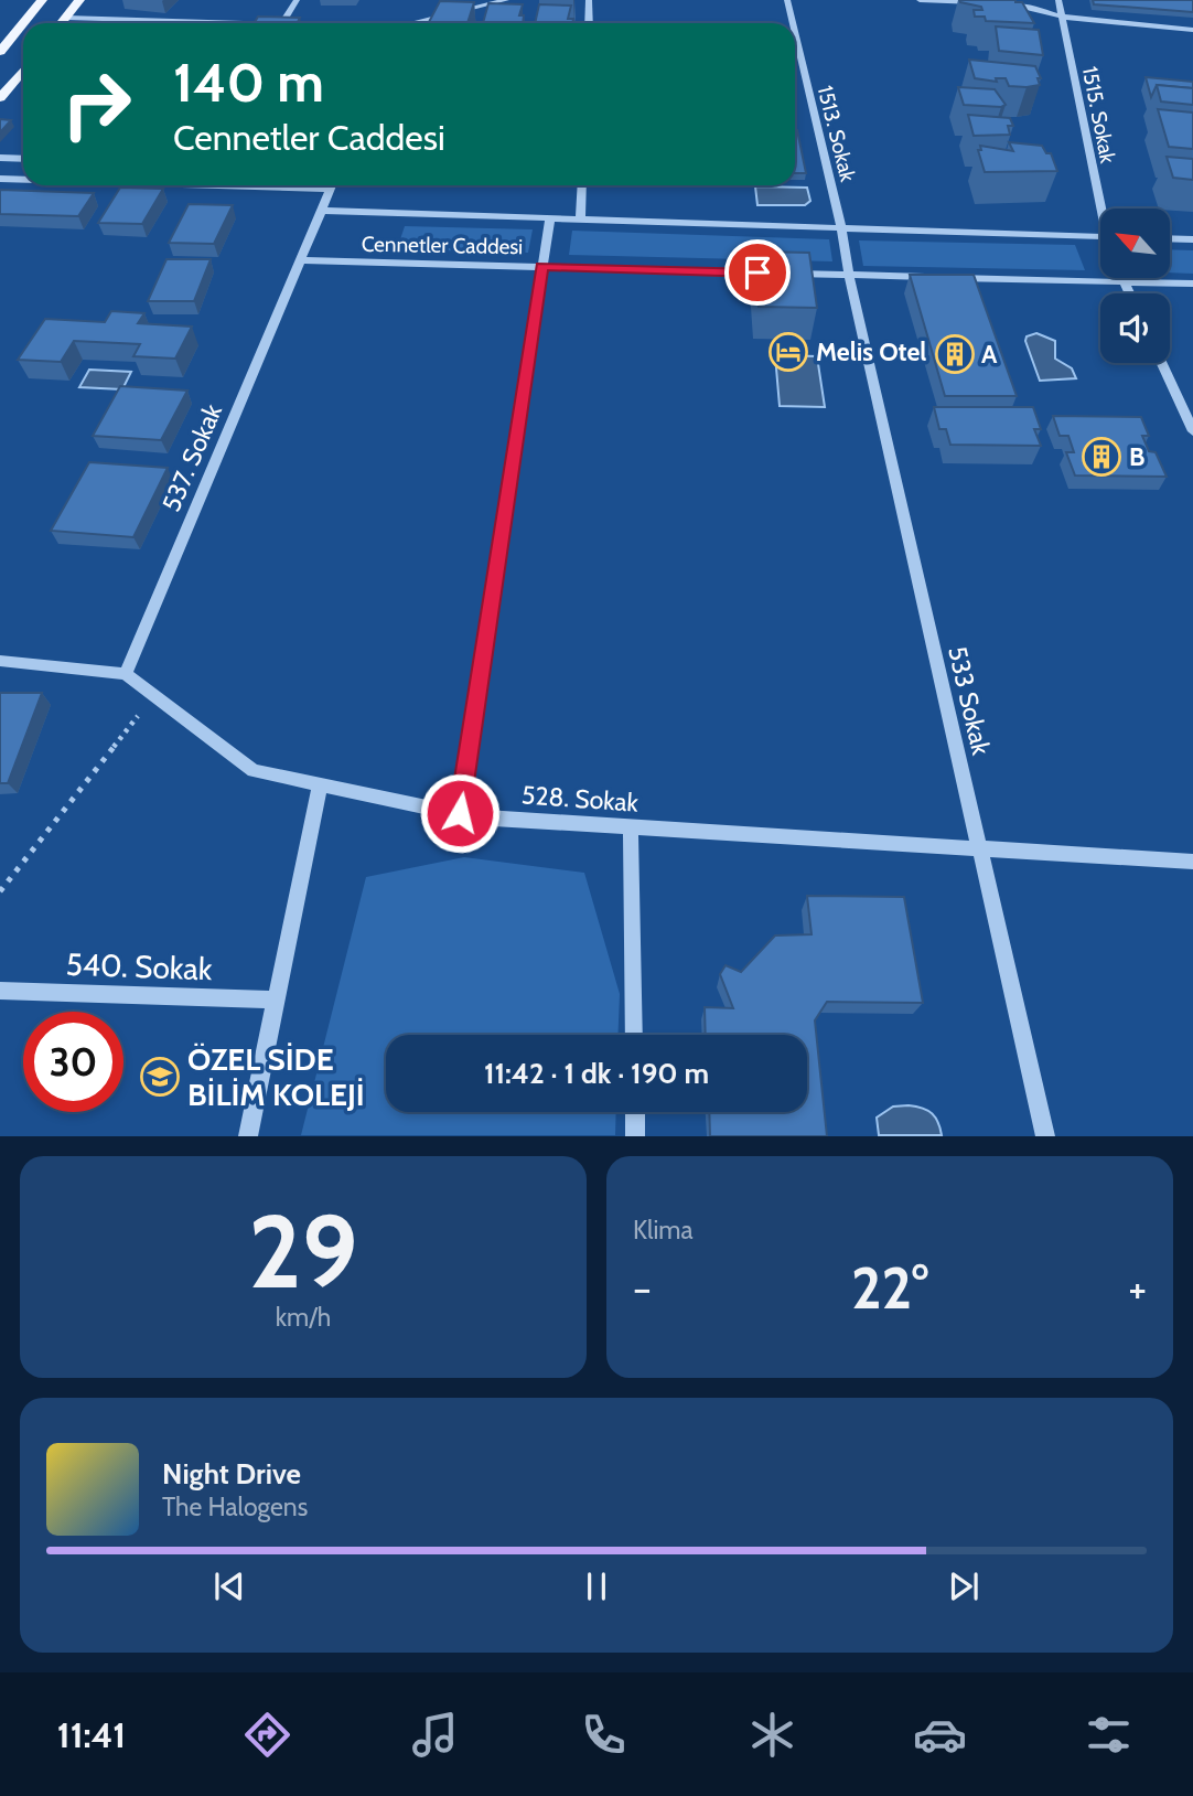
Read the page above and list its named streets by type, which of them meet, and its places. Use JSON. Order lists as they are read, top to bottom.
{
  "streets": {
    "street": [
      "1515. Sokak",
      "1513. Sokak",
      "Cennetler Caddesi",
      "537. Sokak",
      "533 Sokak",
      "528. Sokak",
      "540. Sokak"
    ]
  },
  "crossings": [
    ["1513. Sokak", "Cennetler Caddesi"],
    ["1513. Sokak", "533 Sokak"],
    ["Cennetler Caddesi", "537. Sokak"],
    ["Cennetler Caddesi", "533 Sokak"],
    ["537. Sokak", "528. Sokak"],
    ["533 Sokak", "528. Sokak"]
  ],
  "places": {
    "hotel": ["Melis Otel"],
    "building": ["A", "B"],
    "school or university": ["ÖZEL SİDE BİLİM KOLEJİ"]
  },
  "north": "top left",
  "page": {
    "turn": ["140 m", "Cennetler Caddesi"],
    "limit": "30",
    "trip": "11:42 · 1 dk · 190 m",
    "tile": [
      ["29", "km/h"],
      "Klima"
    ],
    "heat": ["−", "22°", "+"],
    "song": ["Night Drive", "The Halogens"],
    "tabs": "11:41"
  }
}
